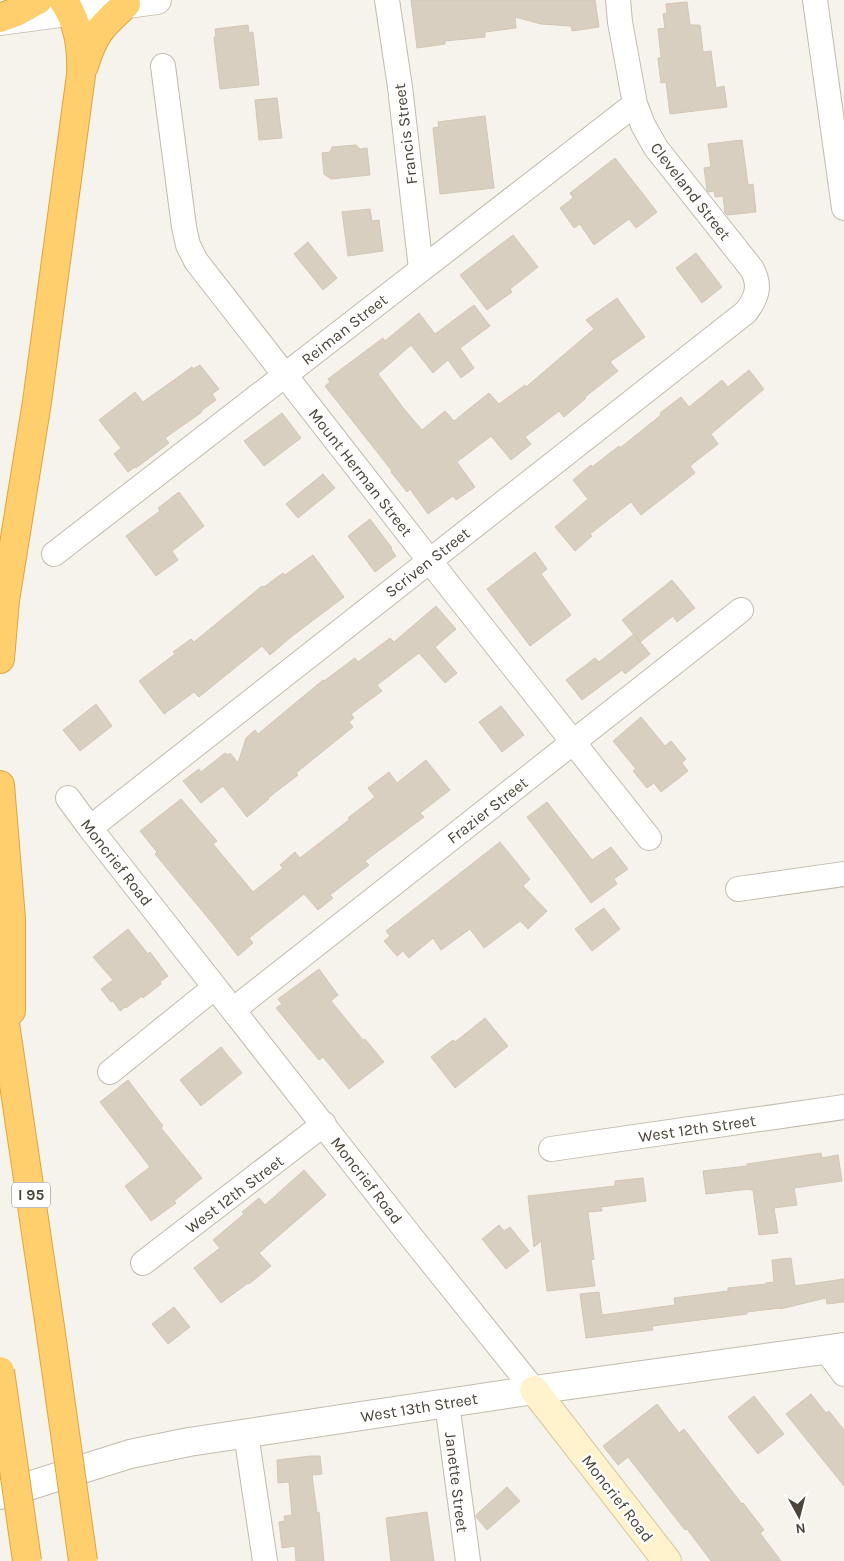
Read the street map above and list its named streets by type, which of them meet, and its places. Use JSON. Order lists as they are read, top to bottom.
{
  "streets": {
    "highway": ["I 95"],
    "main road": ["Moncrief Road"],
    "street": [
      "Francis Street",
      "Cleveland Street",
      "Reiman Street",
      "Mount Herman Street",
      "Scriven Street",
      "Frazier Street",
      "West 12th Street",
      "West 13th Street",
      "Janette Street"
    ]
  },
  "crossings": [
    ["Francis Street", "Reiman Street"],
    ["Cleveland Street", "Reiman Street"],
    ["Cleveland Street", "Scriven Street"],
    ["Reiman Street", "Mount Herman Street"],
    ["Mount Herman Street", "Scriven Street"],
    ["Mount Herman Street", "Frazier Street"],
    ["Scriven Street", "Moncrief Road"],
    ["Frazier Street", "Moncrief Road"],
    ["Moncrief Road", "West 12th Street"],
    ["Moncrief Road", "West 13th Street"],
    ["West 13th Street", "Janette Street"]
  ],
  "north": "bottom"
}
